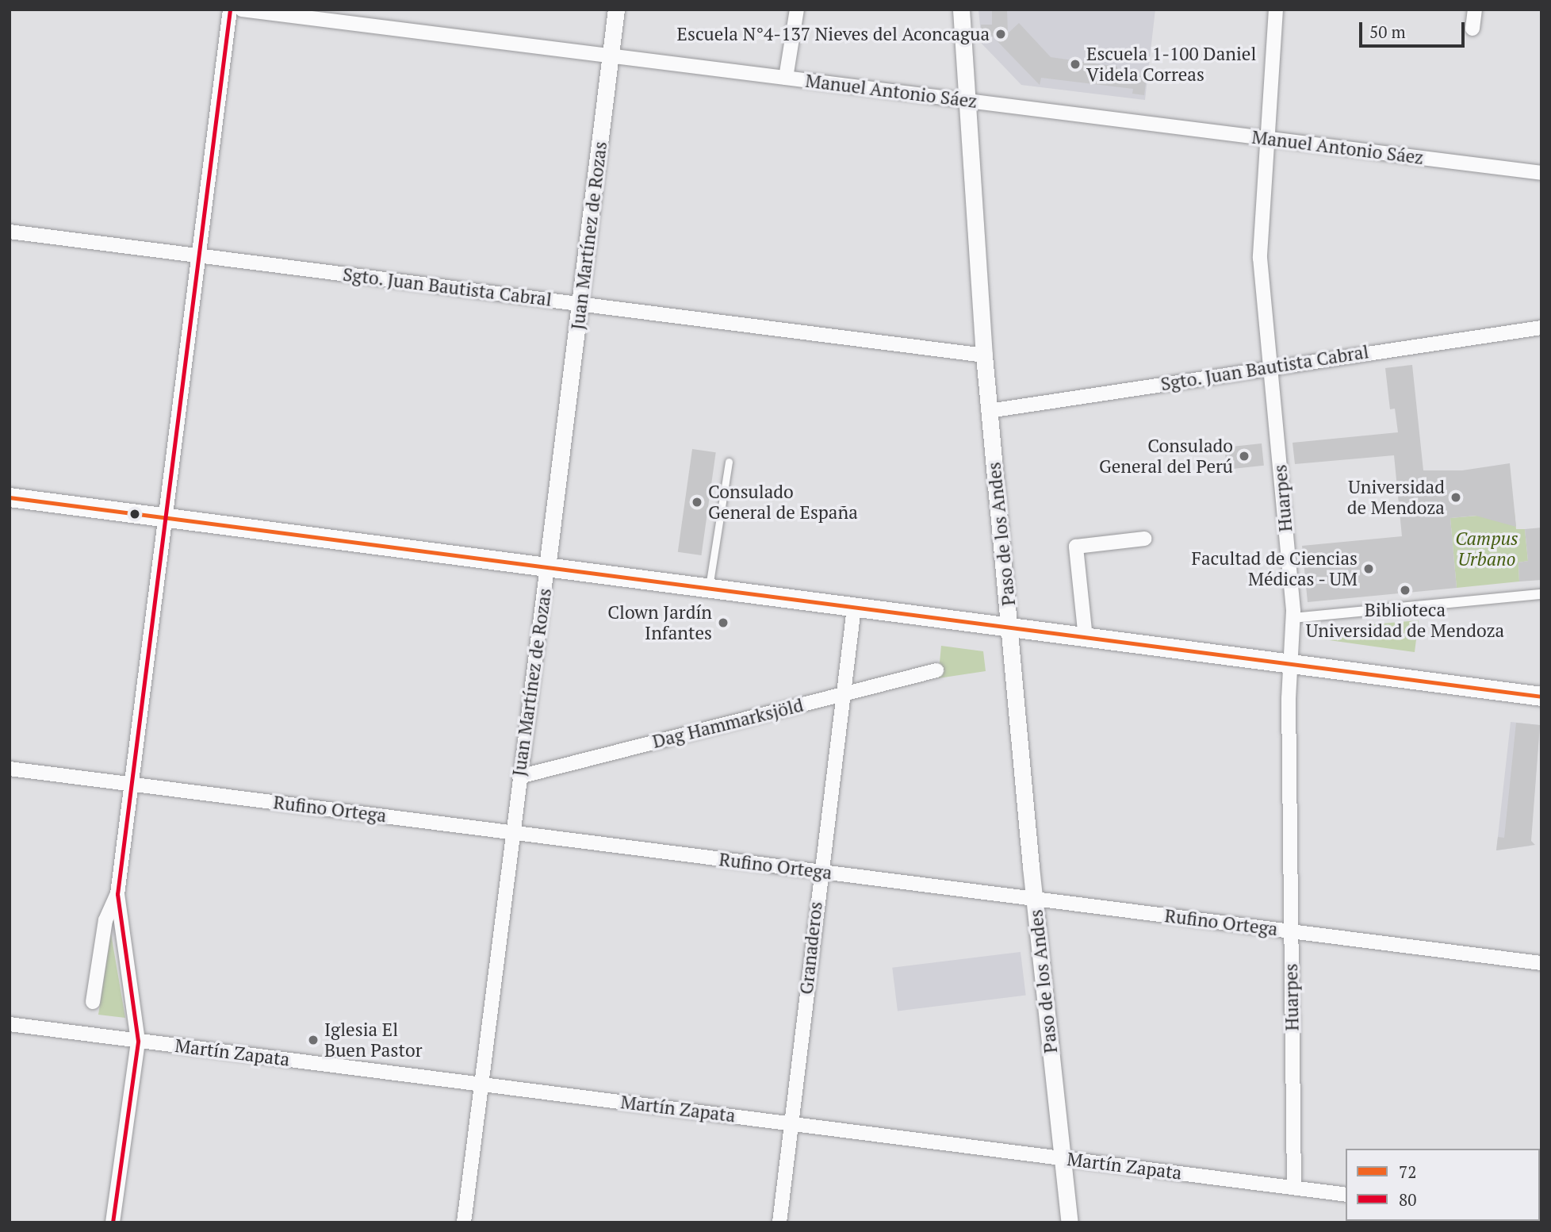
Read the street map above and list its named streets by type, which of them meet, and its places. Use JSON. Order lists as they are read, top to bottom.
{
  "streets": {
    "street": [
      "Manuel Antonio Sáez",
      "Juan Martínez de Rozas",
      "Sgto. Juan Bautista Cabral",
      "Huarpes",
      "Paso de los Andes",
      "Dag Hammarksjöld",
      "Rufino Ortega",
      "Granaderos",
      "Martín Zapata"
    ]
  },
  "crossings": [
    ["Manuel Antonio Sáez", "Juan Martínez de Rozas"],
    ["Manuel Antonio Sáez", "Huarpes"],
    ["Manuel Antonio Sáez", "Paso de los Andes"],
    ["Juan Martínez de Rozas", "Sgto. Juan Bautista Cabral"],
    ["Juan Martínez de Rozas", "Dag Hammarksjöld"],
    ["Juan Martínez de Rozas", "Rufino Ortega"],
    ["Juan Martínez de Rozas", "Martín Zapata"],
    ["Sgto. Juan Bautista Cabral", "Huarpes"],
    ["Sgto. Juan Bautista Cabral", "Paso de los Andes"],
    ["Huarpes", "Rufino Ortega"],
    ["Huarpes", "Martín Zapata"],
    ["Paso de los Andes", "Rufino Ortega"],
    ["Paso de los Andes", "Martín Zapata"],
    ["Dag Hammarksjöld", "Granaderos"],
    ["Rufino Ortega", "Granaderos"],
    ["Granaderos", "Martín Zapata"]
  ],
  "parks": ["Campus Urbano"],
  "places": [
    "Escuela N°4-137 Nieves del Aconcagua",
    "Escuela 1-100 Daniel Videla Correas",
    "Consulado General del Perú",
    "Universidad de Mendoza",
    "Consulado General de España",
    "Facultad de Ciencias Médicas - UM",
    "Biblioteca Universidad de Mendoza",
    "Clown Jardín Infantes",
    "Iglesia El Buen Pastor"
  ],
  "lines": ["transit line 80", "transit line 72"],
  "legend": ["72", "80"],
  "scale_bar": "50 m"
}
